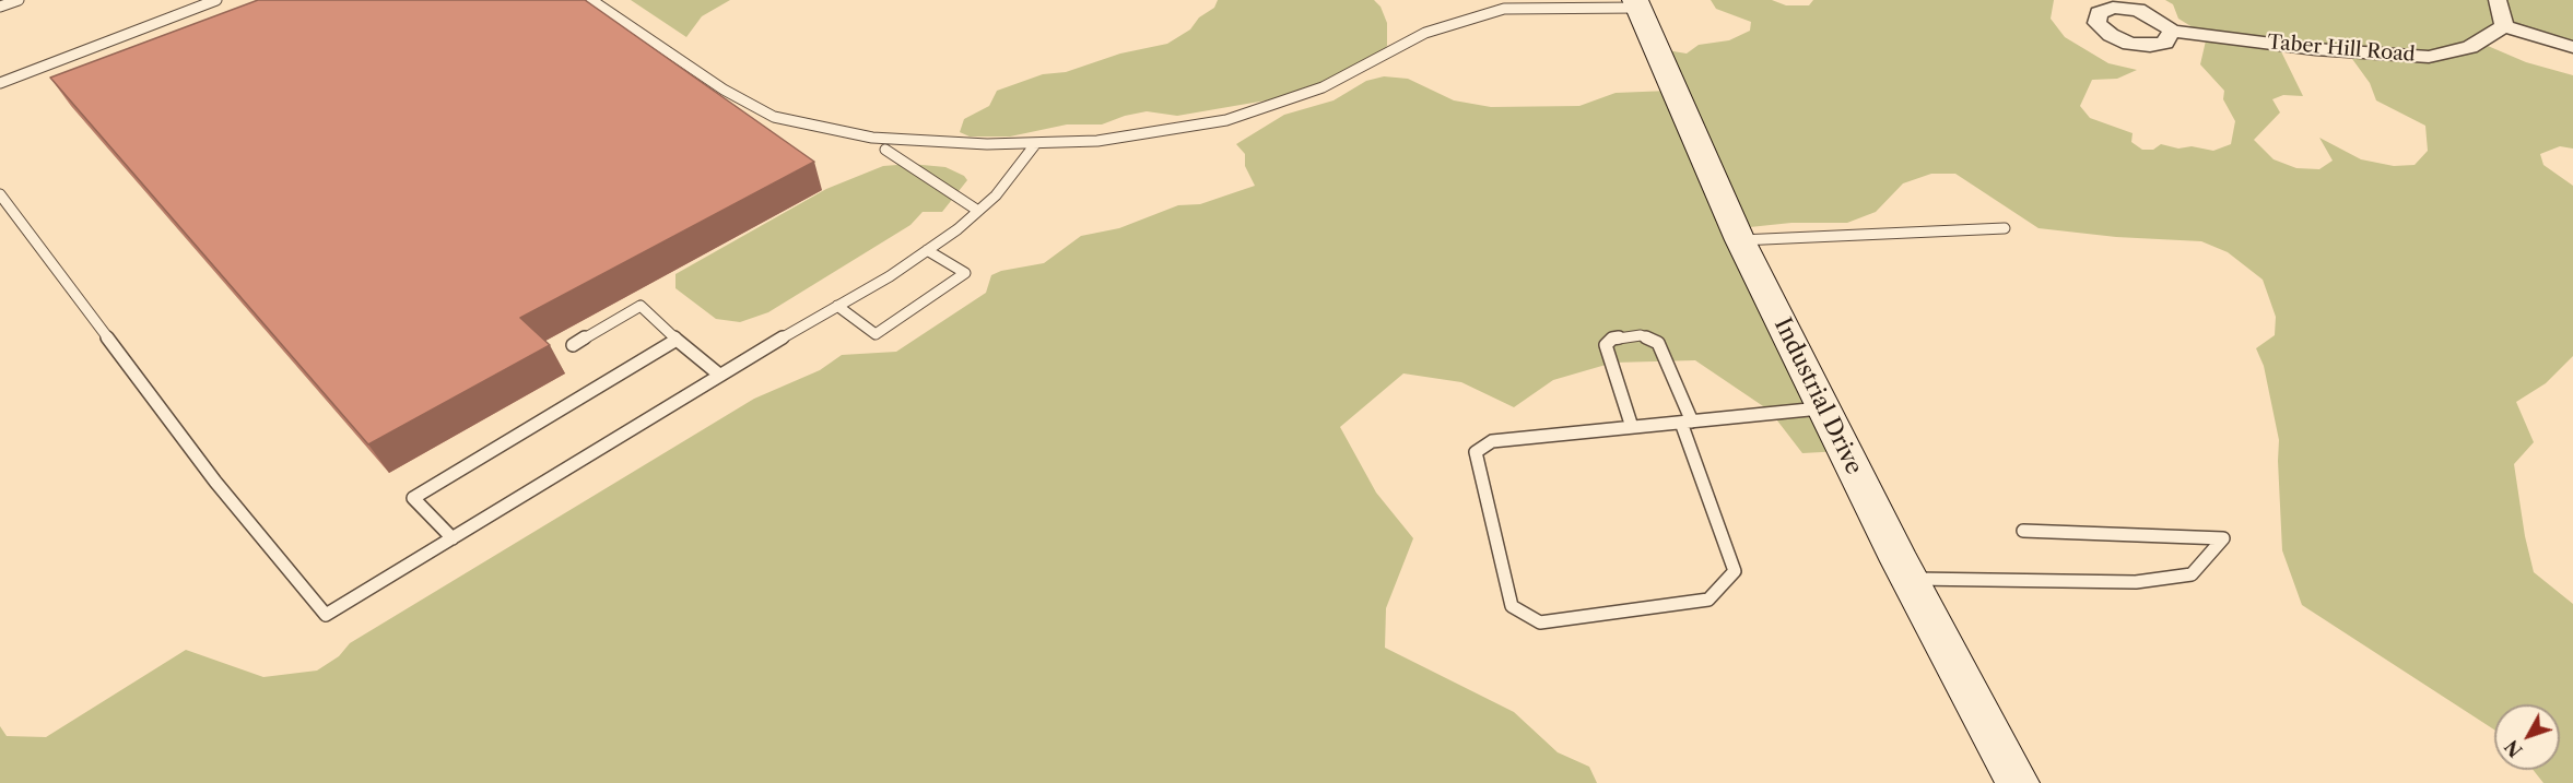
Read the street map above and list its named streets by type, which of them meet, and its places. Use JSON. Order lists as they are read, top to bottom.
{
  "streets": {
    "street": ["Taber Hill Road", "Industrial Drive"]
  },
  "north": "bottom left"
}
